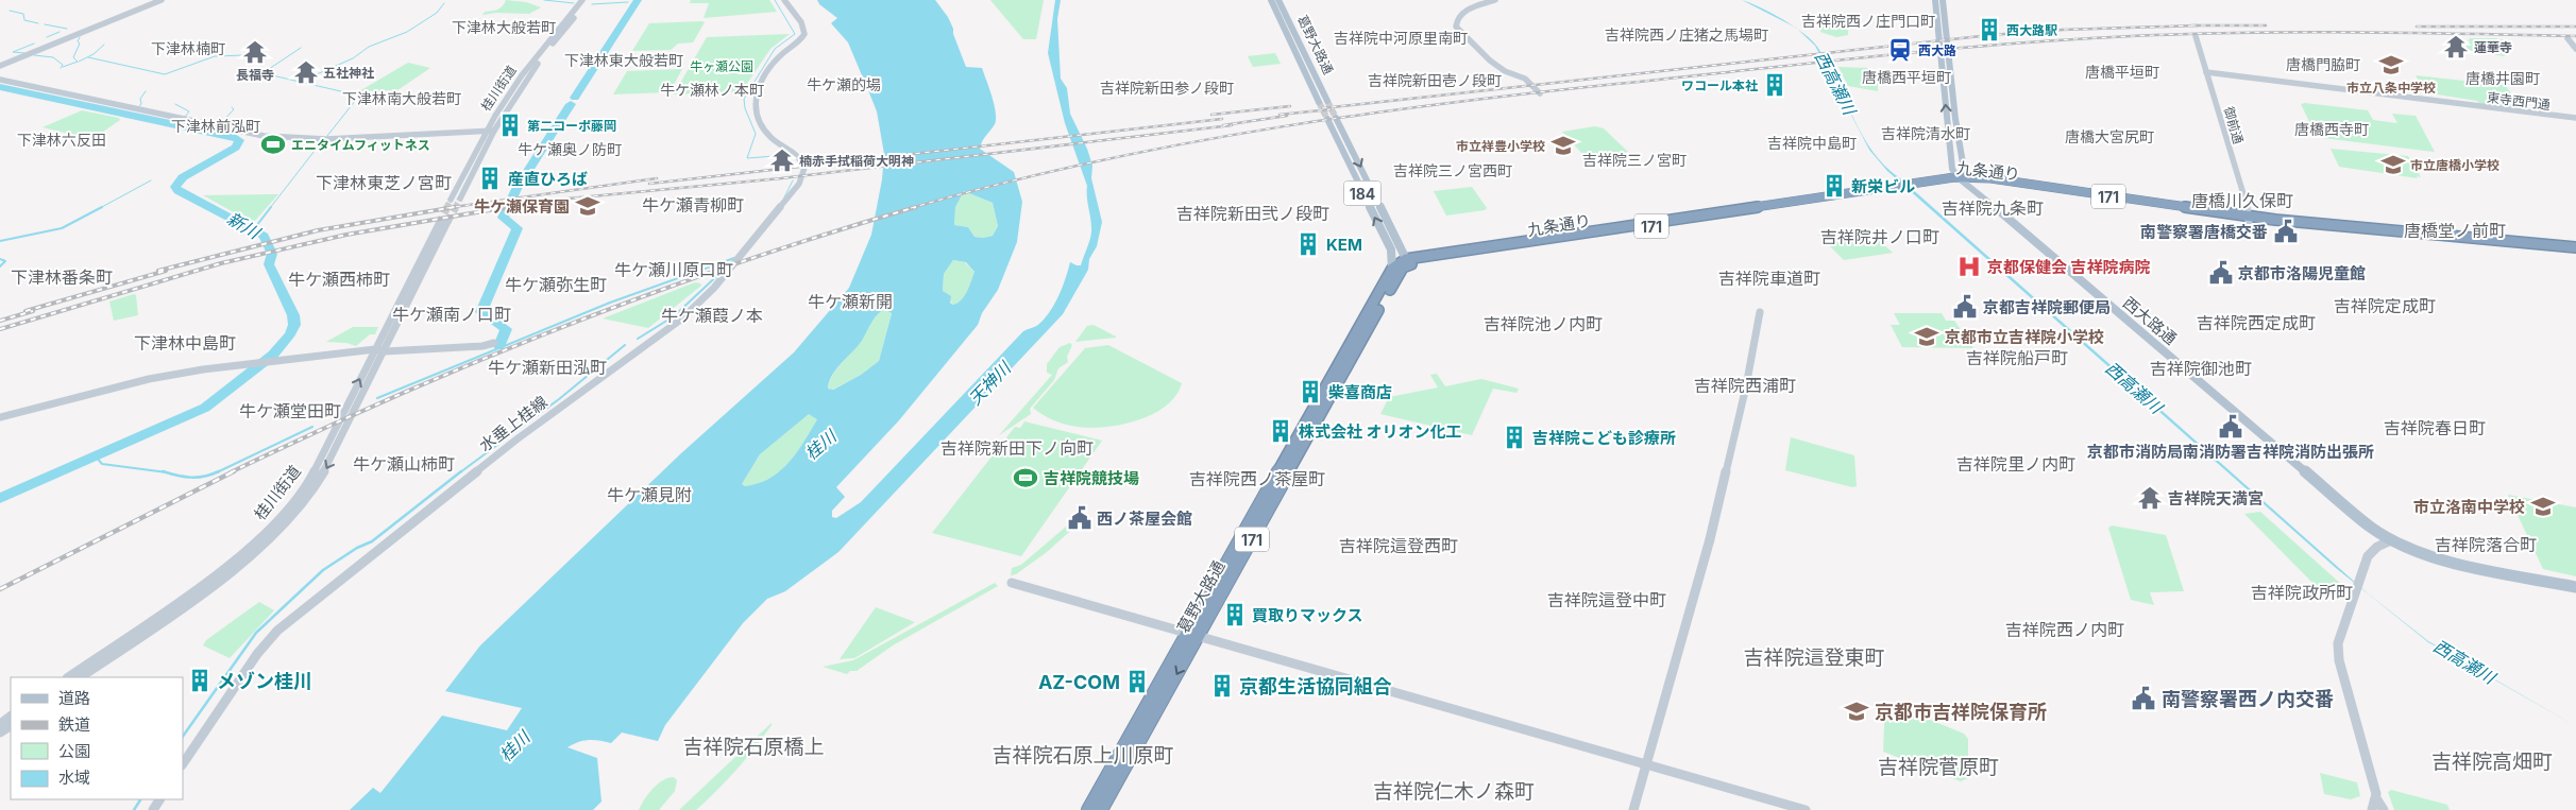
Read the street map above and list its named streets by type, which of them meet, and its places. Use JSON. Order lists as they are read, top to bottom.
{
  "streets": {
    "highway": ["葛野大路通", "九条通り", "171"],
    "main road": ["184", "西大路通"],
    "street": [
      "桂川街道",
      "東寺西門通",
      "御前通",
      "水垂上桂線"
    ]
  },
  "crossings": [
    ["葛野大路通", "九条通り"],
    ["葛野大路通", "184"],
    ["東寺西門通", "御前通"],
    ["御前通", "九条通り"],
    ["九条通り", "184"],
    ["九条通り", "西大路通"]
  ],
  "districts": [
    "吉祥院西ノ庄門口町",
    "下津林大般若町",
    "吉祥院西ノ庄猪之馬場町",
    "吉祥院中河原里南町",
    "下津林楠町",
    "下津林東大般若町",
    "唐橋門脇町",
    "唐橋平垣町",
    "唐橋西平垣町",
    "唐橋井園町",
    "吉祥院新田壱ノ段町",
    "牛ケ瀬的場",
    "吉祥院新田参ノ段町",
    "牛ケ瀬林ノ本町",
    "下津林南大般若町",
    "下津林前泓町",
    "唐橋西寺町",
    "吉祥院清水町",
    "唐橋大宮尻町",
    "下津林六反田",
    "吉祥院中島町",
    "牛ケ瀬奥ノ防町",
    "吉祥院三ノ宮町",
    "吉祥院三ノ宮西町",
    "下津林東芝ノ宮町",
    "唐橋川久保町",
    "牛ケ瀬青柳町",
    "吉祥院九条町",
    "吉祥院新田弐ノ段町",
    "唐橋堂ノ前町",
    "吉祥院井ノ口町",
    "牛ケ瀬川原口町",
    "下津林番条町",
    "吉祥院車道町",
    "牛ケ瀬西柿町",
    "牛ケ瀬弥生町",
    "牛ケ瀬新開",
    "吉祥院定成町",
    "牛ケ瀬南ノ口町",
    "牛ケ瀬葭ノ本",
    "吉祥院西定成町",
    "吉祥院池ノ内町",
    "下津林中島町",
    "吉祥院船戸町",
    "牛ケ瀬新田泓町",
    "吉祥院御池町",
    "吉祥院西浦町",
    "牛ケ瀬堂田町",
    "吉祥院春日町",
    "吉祥院新田下ノ向町",
    "牛ケ瀬山柿町",
    "吉祥院里ノ内町",
    "吉祥院西ノ茶屋町",
    "牛ケ瀬見附",
    "吉祥院落合町",
    "吉祥院這登西町",
    "吉祥院政所町",
    "吉祥院這登中町",
    "吉祥院西ノ内町",
    "吉祥院這登東町",
    "吉祥院石原橋上",
    "吉祥院石原上川原町",
    "吉祥院高畑町",
    "吉祥院菅原町",
    "吉祥院仁木ノ森町"
  ],
  "water": [
    "西高瀬川",
    "新川",
    "天神川",
    "桂川"
  ],
  "parks": ["牛ヶ瀬公園"],
  "places": {
    "building": [
      "西大路駅",
      "ワコール本社",
      "第二コーポ藤岡",
      "産直ひろば",
      "新栄ビル",
      "KEM",
      "柴喜商店",
      "株式会社 オリオン化工",
      "吉祥院こども診療所",
      "買取りマックス",
      "メゾン桂川",
      "AZ-COM",
      "京都生活協同組合"
    ],
    "temple": [
      "蓮華寺",
      "長福寺",
      "五社神社",
      "楠赤手拭稲荷大明神",
      "吉祥院天満宮"
    ],
    "station": ["西大路"],
    "school or university": [
      "市立八条中学校",
      "市立祥豊小学校",
      "市立唐橋小学校",
      "牛ケ瀬保育園",
      "京都市立吉祥院小学校",
      "市立洛南中学校",
      "京都市吉祥院保育所"
    ],
    "sports": ["エニタイムフィットネス", "吉祥院競技場"],
    "public building": [
      "南警察署唐橋交番",
      "京都市洛陽児童館",
      "京都吉祥院郵便局",
      "京都市消防局南消防署吉祥院消防出張所",
      "西ノ茶屋会館",
      "南警察署西ノ内交番"
    ],
    "hospital": ["京都保健会 吉祥院病院"]
  },
  "legend": [
    "道路",
    "鉄道",
    "公園",
    "水域"
  ]
}
